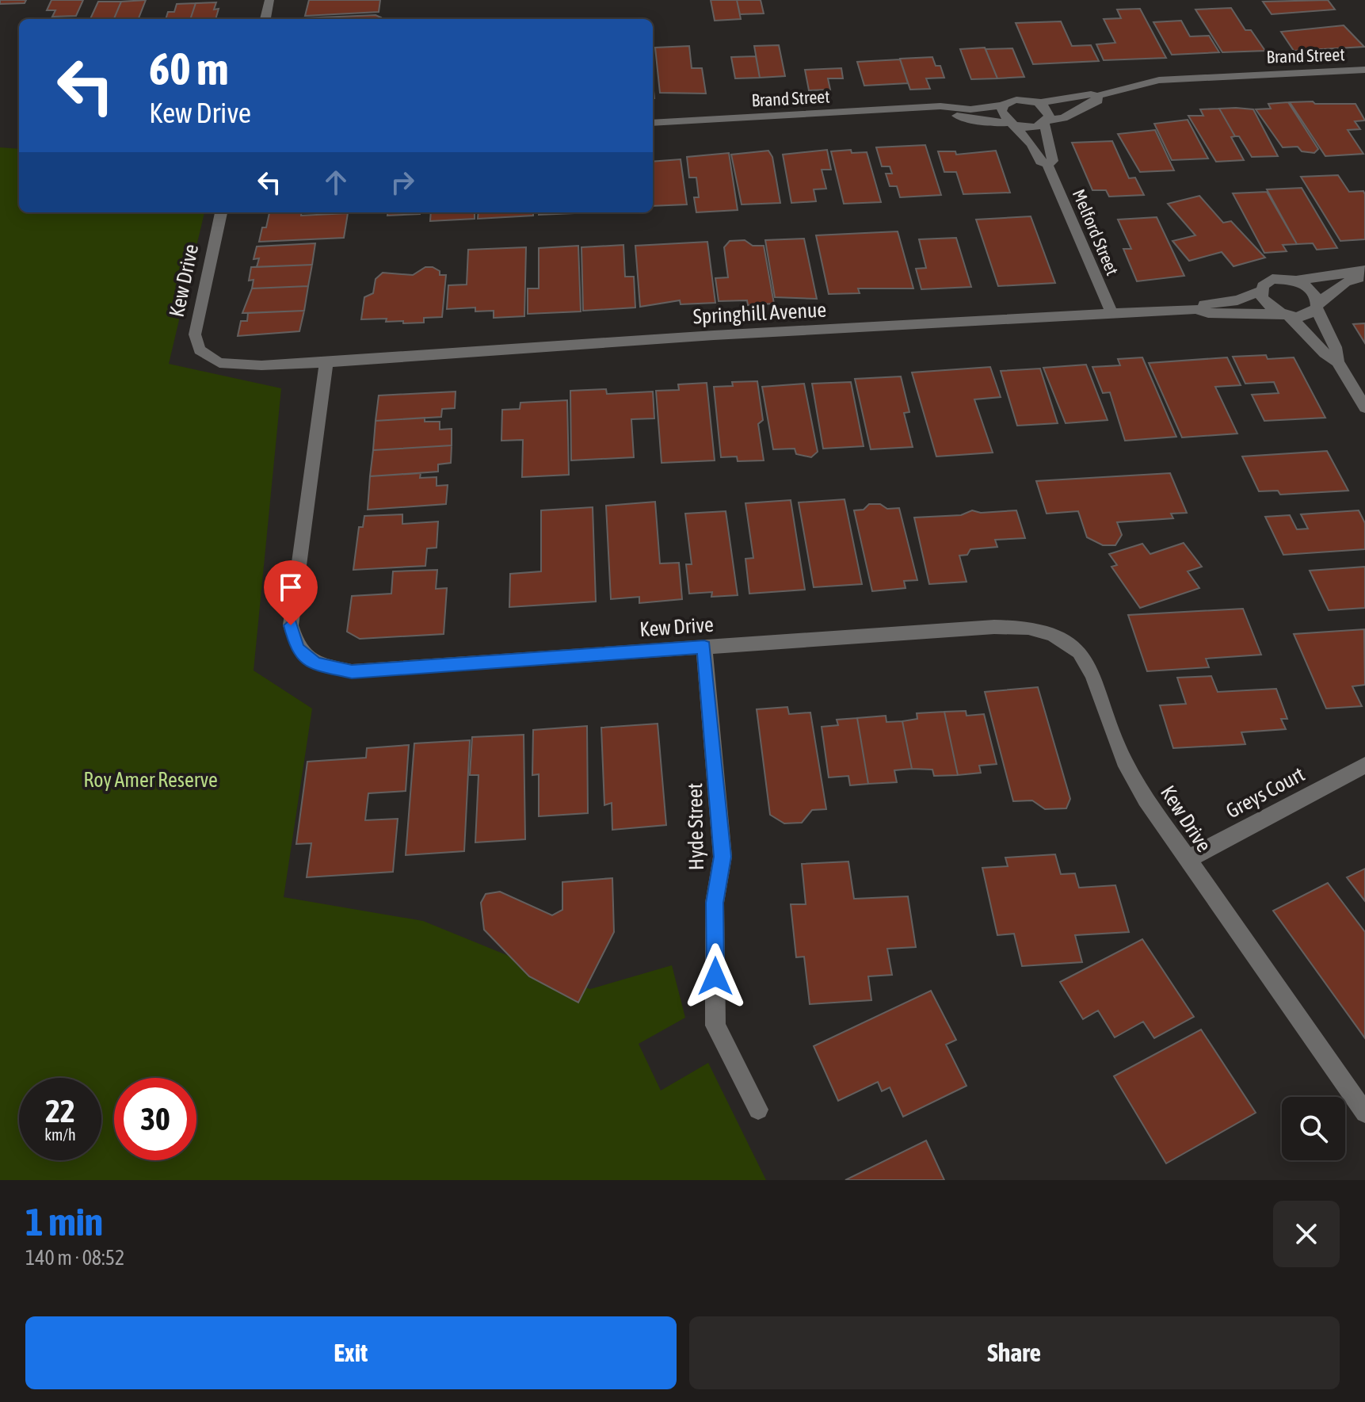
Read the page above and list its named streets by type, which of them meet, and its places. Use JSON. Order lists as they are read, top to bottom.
{
  "streets": {
    "street": [
      "Brand Street",
      "Melford Street",
      "Kew Drive",
      "Springhill Avenue",
      "Greys Court",
      "Hyde Street"
    ]
  },
  "crossings": [
    ["Brand Street", "Melford Street"],
    ["Melford Street", "Springhill Avenue"],
    ["Kew Drive", "Springhill Avenue"],
    ["Kew Drive", "Greys Court"],
    ["Kew Drive", "Hyde Street"]
  ],
  "parks": ["Roy Amer Reserve"],
  "page": {
    "turn": ["60 m", "Kew Drive"],
    "speed": "22 km/h",
    "limit": "30",
    "heading": ["1 min", "140 m · 08:52"],
    "buttons": ["Exit", "Share"]
  }
}
